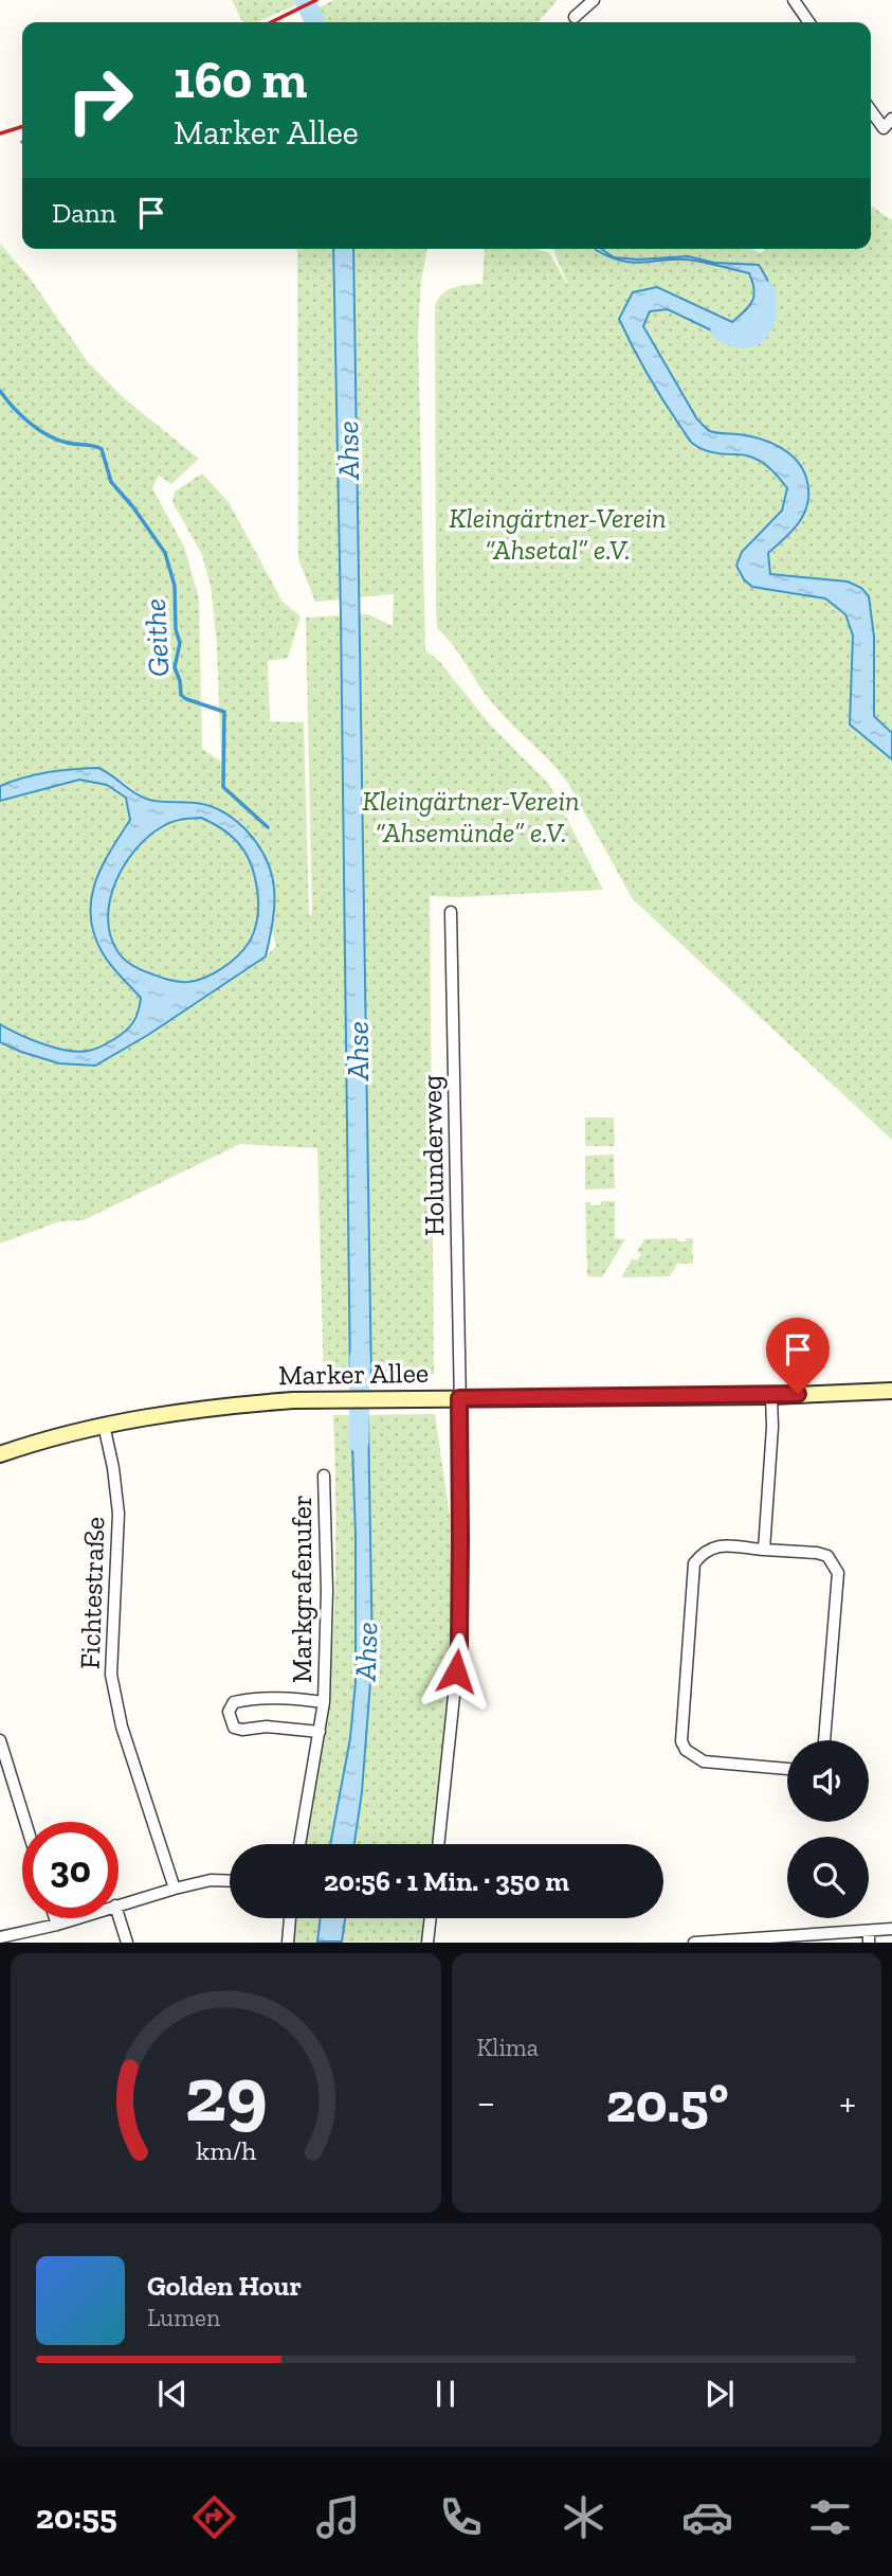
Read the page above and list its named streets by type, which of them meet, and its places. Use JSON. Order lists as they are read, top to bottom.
{
  "streets": {
    "street": [
      "Holunderweg",
      "Marker Allee",
      "Markgrafenufer",
      "Fichtestraße"
    ]
  },
  "crossings": [
    ["Holunderweg", "Marker Allee"],
    ["Marker Allee", "Fichtestraße"]
  ],
  "water": ["Ahse", "Geithe"],
  "parks": ["Kleingärtner-Verein “Ahsetal” e.V.", "Kleingärtner-Verein “Ahsemünde” e.V."],
  "page": {
    "turn": ["160 m", "Marker Allee"],
    "then": "Dann",
    "limit": "30",
    "trip": "20:56 · 1 Min. · 350 m",
    "tile": "Klima",
    "heat": ["−", "20.5°", "+"],
    "song": ["Golden Hour", "Lumen"],
    "tabs": "20:55",
    "gauge": ["29", "km/h"]
  }
}
